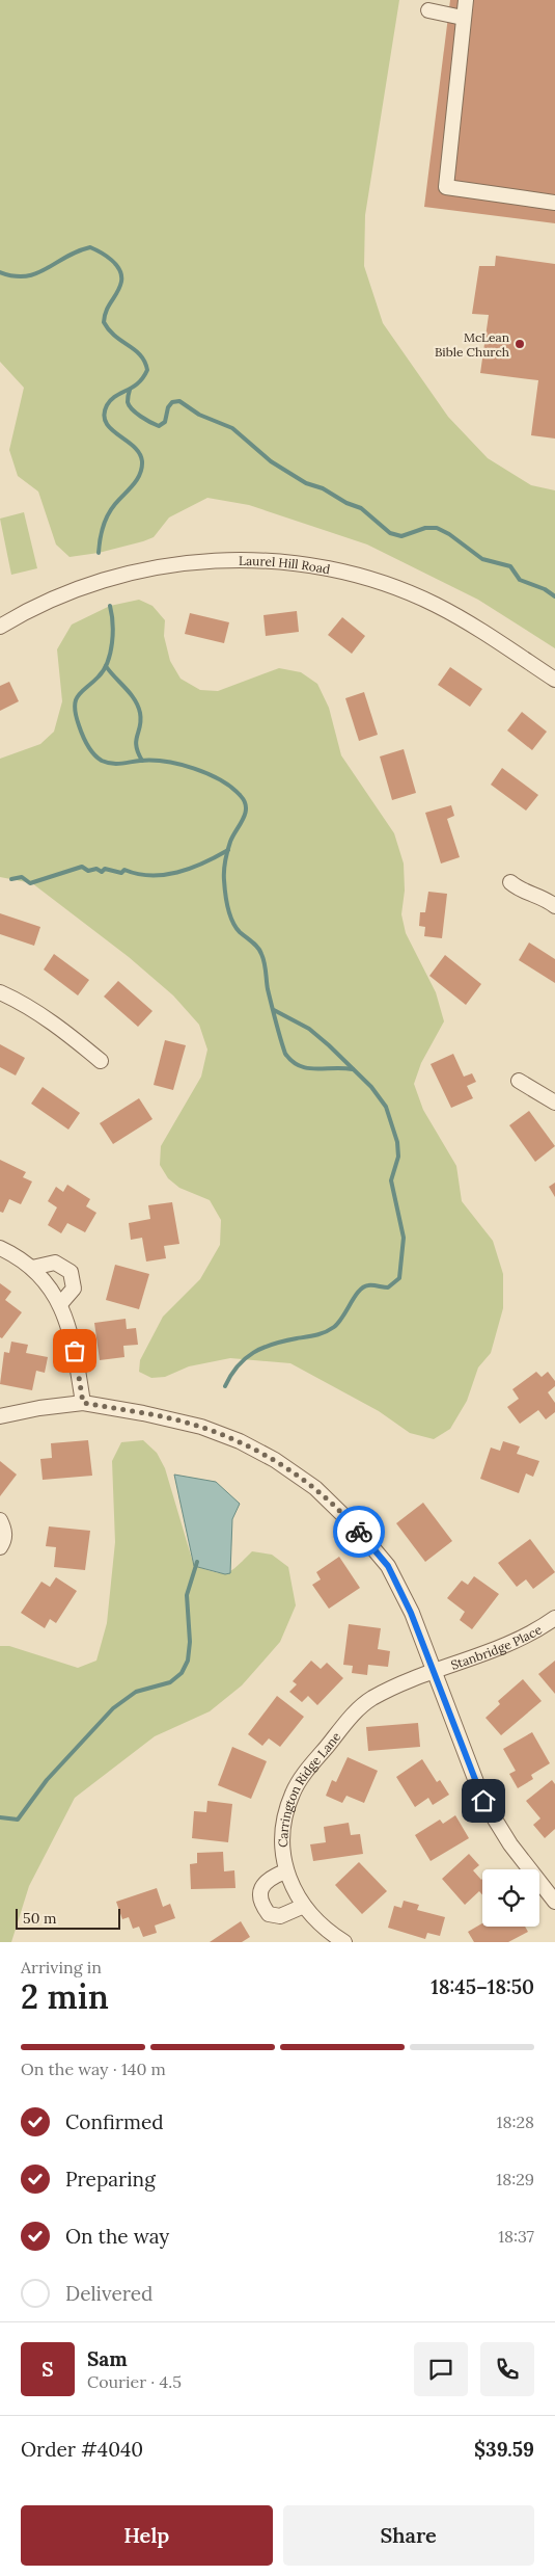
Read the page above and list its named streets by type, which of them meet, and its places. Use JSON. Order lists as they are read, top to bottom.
{
  "streets": {
    "street": ["Laurel Hill Road", "Stanbridge Place", "Carrington Ridge Lane"]
  },
  "crossings": [
    ["Stanbridge Place", "Carrington Ridge Lane"]
  ],
  "places": ["McLean Bible Church"],
  "scale_bar": "50 m",
  "page": {
    "scale": "50 m",
    "heading": ["2 min", "Arriving in", "18:45–18:50"],
    "panel": [
      "Sam",
      "Courier · 4.5",
      "Order #4040",
      "$39.59"
    ],
    "bar": "On the way · 140 m",
    "list": [
      ["Confirmed", "18:28"],
      ["Preparing", "18:29"],
      ["On the way", "18:37"],
      "Delivered"
    ],
    "round": "S",
    "buttons": ["Help", "Share"]
  }
}
